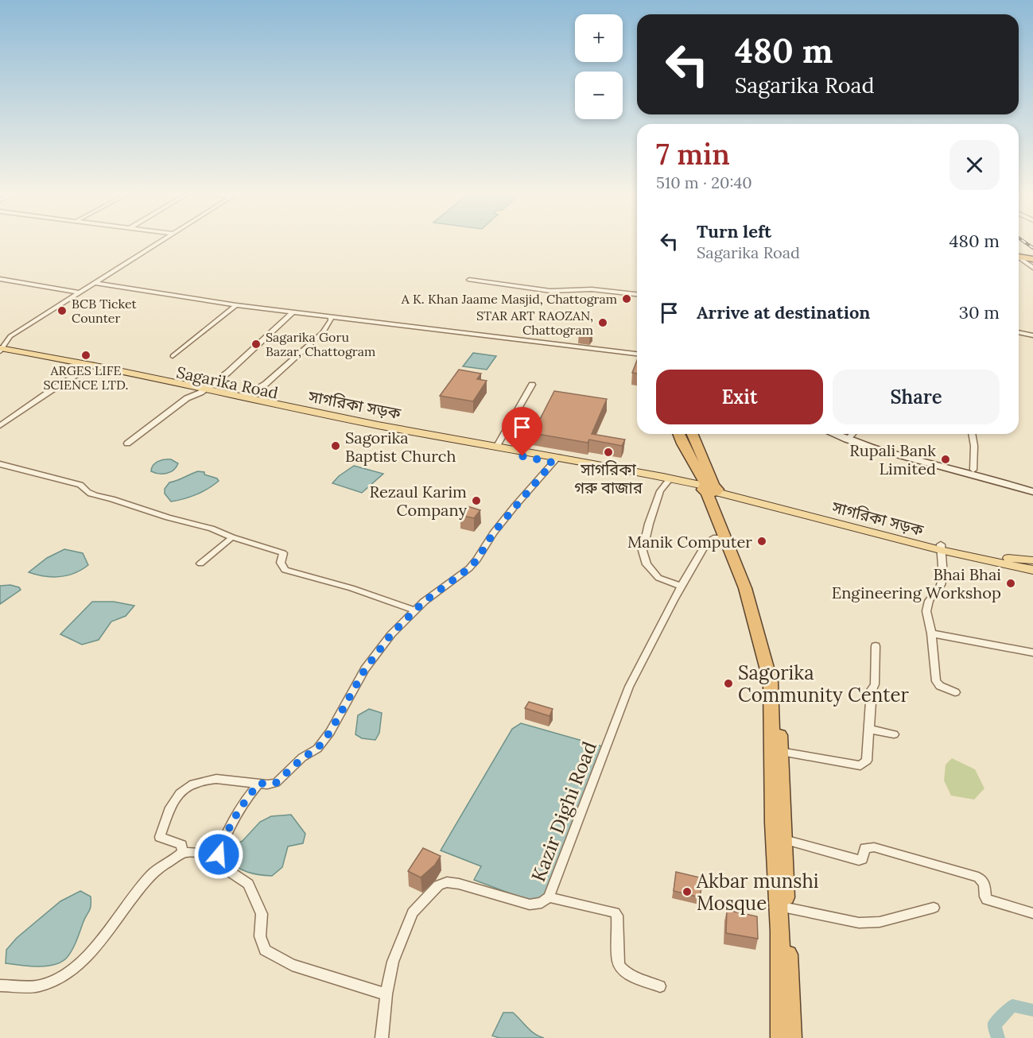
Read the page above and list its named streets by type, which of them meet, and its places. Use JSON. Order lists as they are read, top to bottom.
{
  "streets": {
    "main road": ["Sagarika Road", "সাগরিকা সড়ক"],
    "street": ["Kazir Dighi Road"]
  },
  "crossings": [
    ["Sagarika Road", "সাগরিকা সড়ক"]
  ],
  "places": [
    "A K. Khan Jaame Masjid, Chattogram",
    "BCB Ticket Counter",
    "STAR ART RAOZAN, Chattogram",
    "Sagarika Goru Bazar, Chattogram",
    "ARGES LIFE SCIENCE LTD.",
    "Sagorika Baptist Church",
    "সাগরিকা গরু বাজার",
    "Rupali Bank Limited",
    "Rezaul Karim Company",
    "Manik Computer",
    "Bhai Bhai Engineering Workshop",
    "Sagorika Community Center",
    "Akbar munshi Mosque"
  ],
  "page": {
    "map_buttons": ["+", "−"],
    "turn": ["480 m", "Sagarika Road"],
    "heading": ["7 min", "510 m · 20:40"],
    "list": [
      {
        "name": "Turn left",
        "note": "Sagarika Road",
        "value": "480 m"
      },
      {
        "name": "Arrive at destination",
        "value": "30 m"
      }
    ],
    "buttons": ["Exit", "Share"]
  }
}
